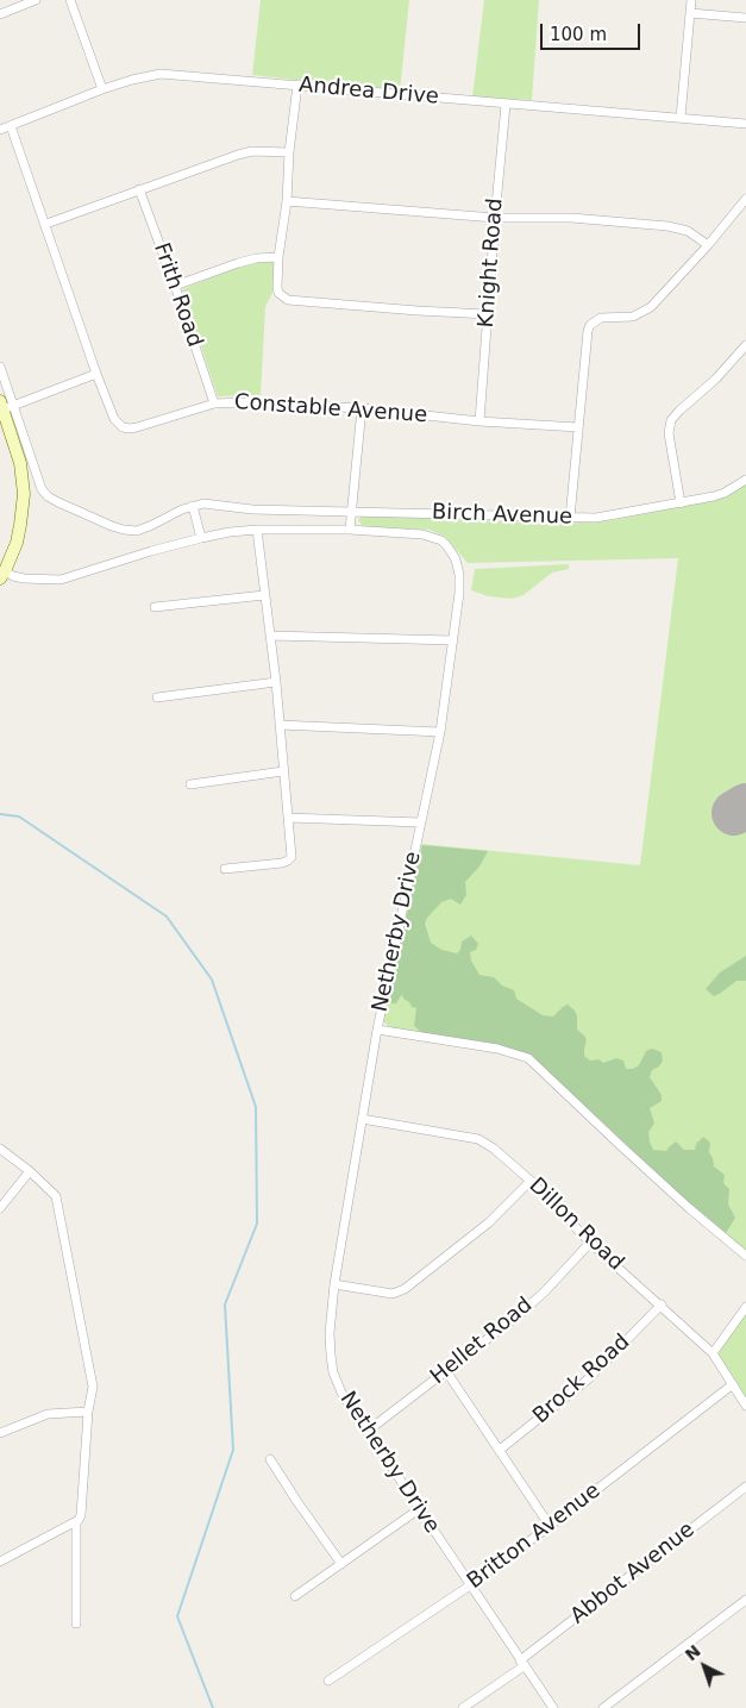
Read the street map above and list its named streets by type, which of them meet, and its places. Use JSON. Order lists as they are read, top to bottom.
{
  "streets": {
    "street": [
      "Andrea Drive",
      "Knight Road",
      "Frith Road",
      "Constable Avenue",
      "Birch Avenue",
      "Netherby Drive",
      "Dillon Road",
      "Hellet Road",
      "Brock Road",
      "Britton Avenue",
      "Abbot Avenue"
    ]
  },
  "crossings": [
    ["Andrea Drive", "Knight Road"],
    ["Andrea Drive", "Constable Avenue"],
    ["Knight Road", "Constable Avenue"],
    ["Frith Road", "Constable Avenue"],
    ["Netherby Drive", "Dillon Road"],
    ["Netherby Drive", "Hellet Road"],
    ["Netherby Drive", "Britton Avenue"],
    ["Netherby Drive", "Abbot Avenue"],
    ["Dillon Road", "Hellet Road"],
    ["Dillon Road", "Brock Road"],
    ["Dillon Road", "Britton Avenue"]
  ],
  "scale_bar": "100 m",
  "north": "top left"
}
